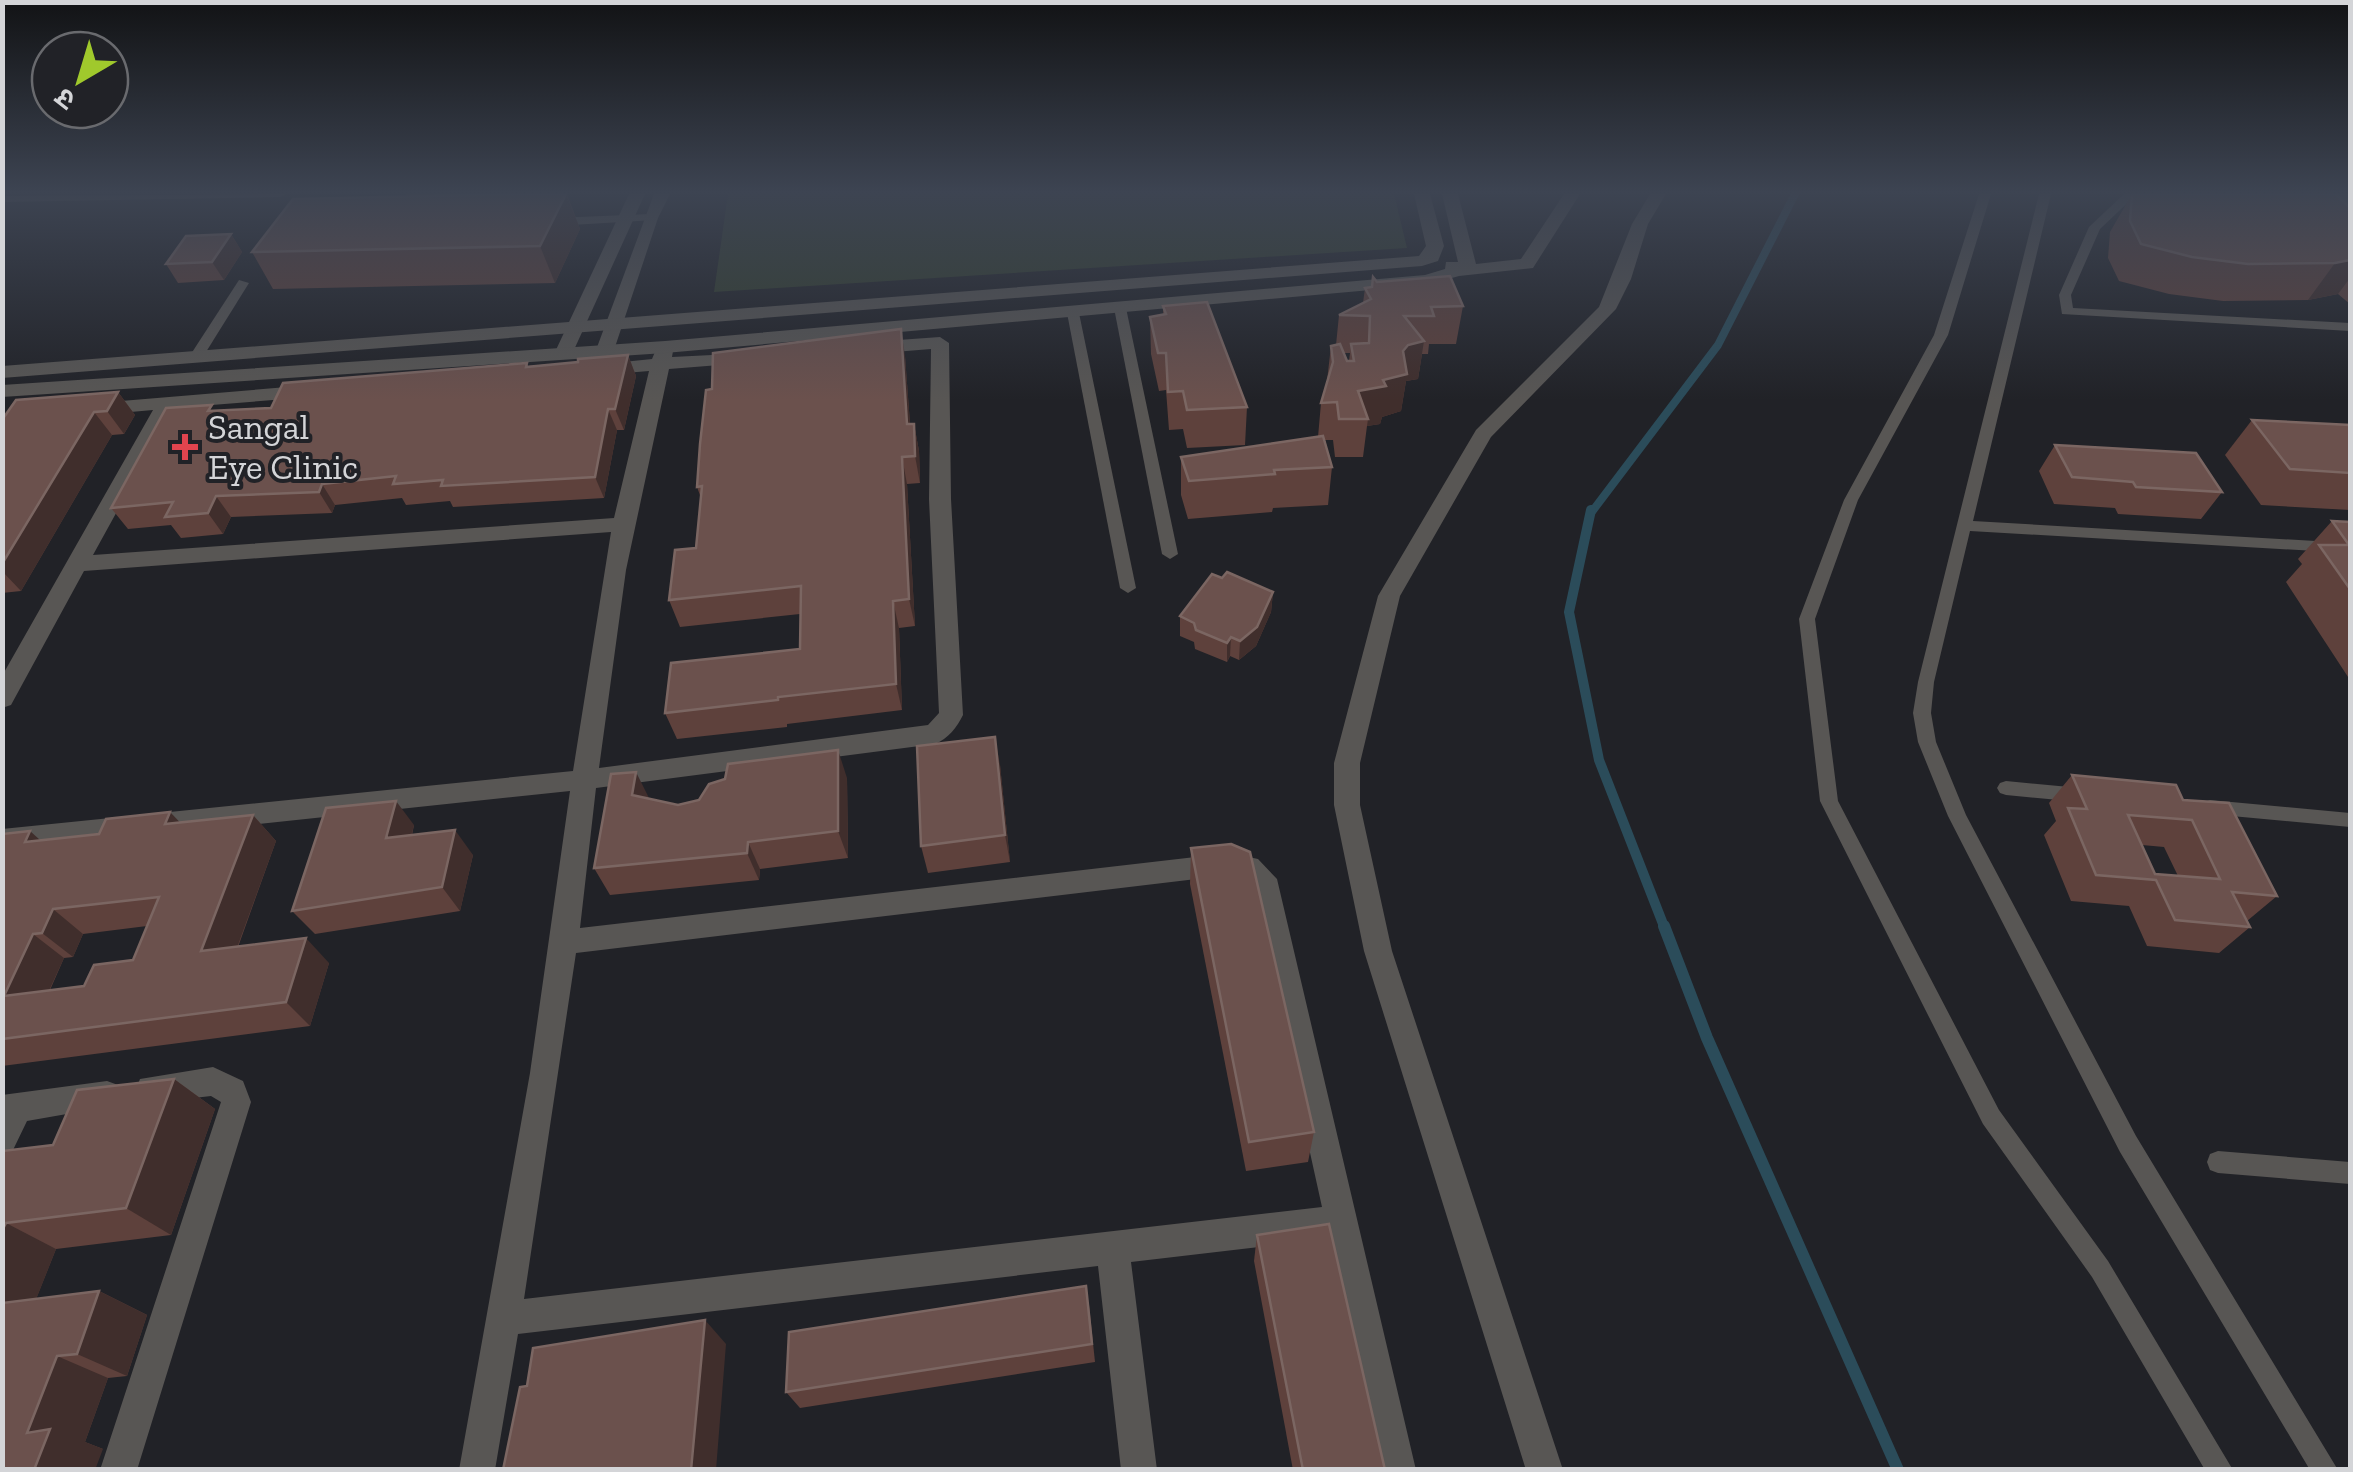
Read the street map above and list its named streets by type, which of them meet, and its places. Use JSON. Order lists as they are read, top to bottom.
{
  "places": {
    "health": ["Sangal Eye Clinic"]
  },
  "north": "bottom left"
}
